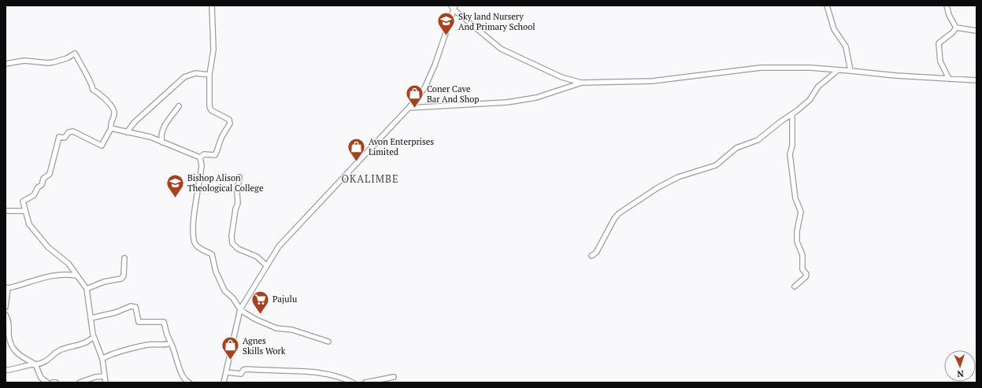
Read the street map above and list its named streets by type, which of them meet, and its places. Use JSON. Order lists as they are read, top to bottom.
{
  "districts": ["OKALIMBE"],
  "places": {
    "school or university": ["Sky land Nursery And Primary School", "Bishop Alison Theological College"],
    "shop": ["Coner Cave Bar And Shop", "Avon Enterprises Limited", "Agnes Skills Work"],
    "supermarket": ["Pajulu"]
  },
  "north": "bottom"
}
